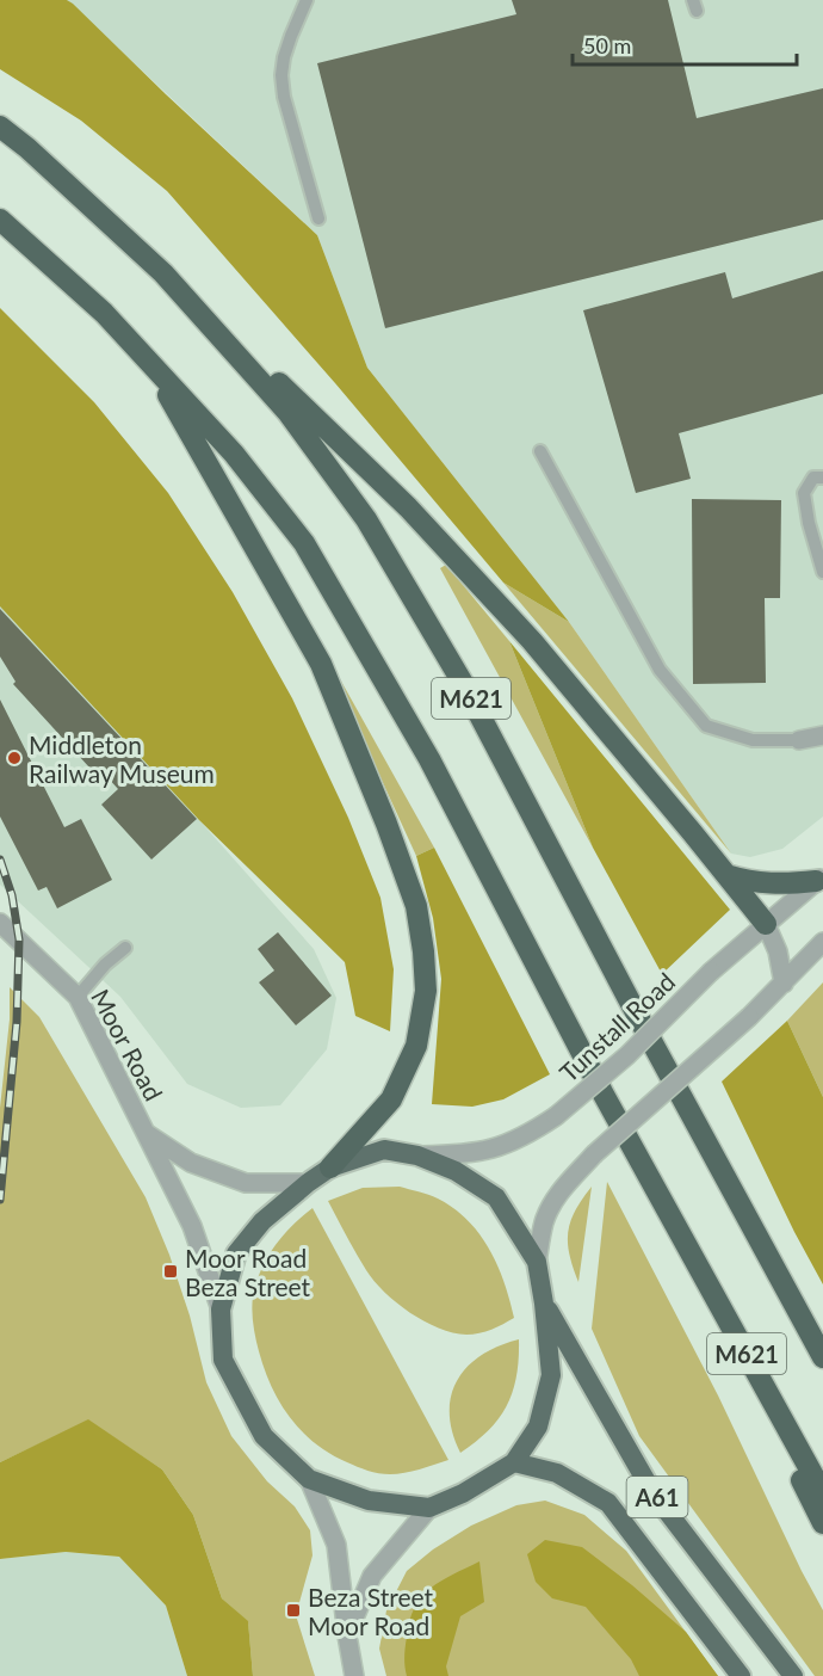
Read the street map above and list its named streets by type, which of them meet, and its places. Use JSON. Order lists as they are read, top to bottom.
{
  "streets": {
    "highway": ["M621", "A61"],
    "street": ["Tunstall Road", "Moor Road"]
  },
  "crossings": [
    ["Tunstall Road", "A61"],
    ["Moor Road", "A61"]
  ],
  "places": {
    "other": ["Middleton Railway Museum"],
    "transit": ["Moor Road Beza Street", "Beza Street Moor Road"]
  },
  "scale_bar": "50 m"
}
